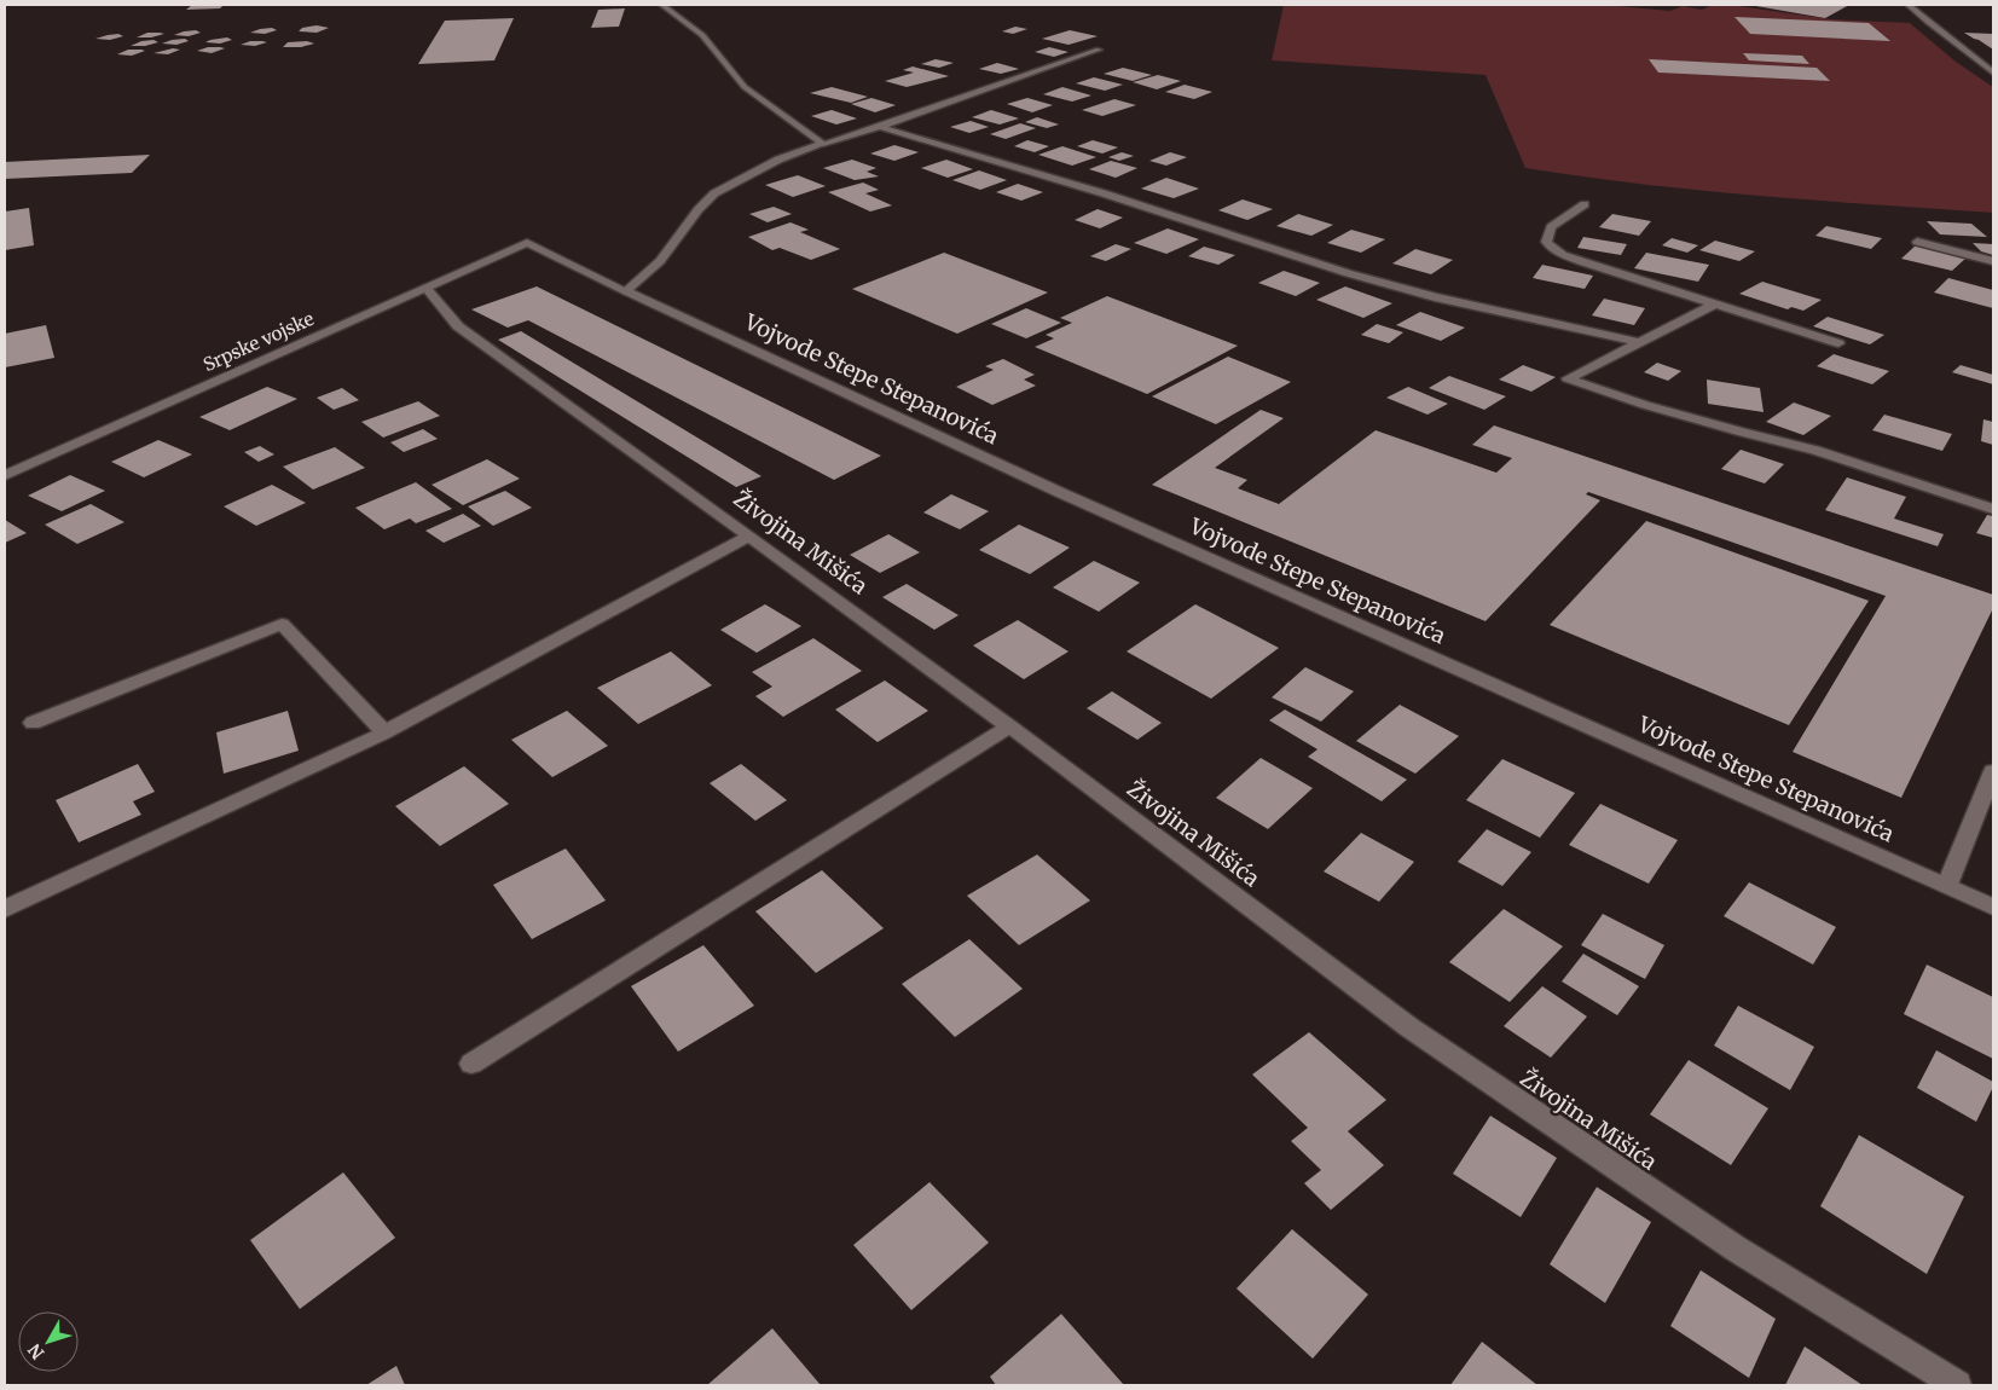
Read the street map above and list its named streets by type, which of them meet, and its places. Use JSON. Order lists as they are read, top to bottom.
{
  "streets": {
    "street": ["Srpske vojske", "Vojvode Stepe Stepanovića", "Živojina Mišića"]
  },
  "crossings": [
    ["Srpske vojske", "Vojvode Stepe Stepanovića"],
    ["Srpske vojske", "Živojina Mišića"]
  ],
  "north": "bottom left"
}
